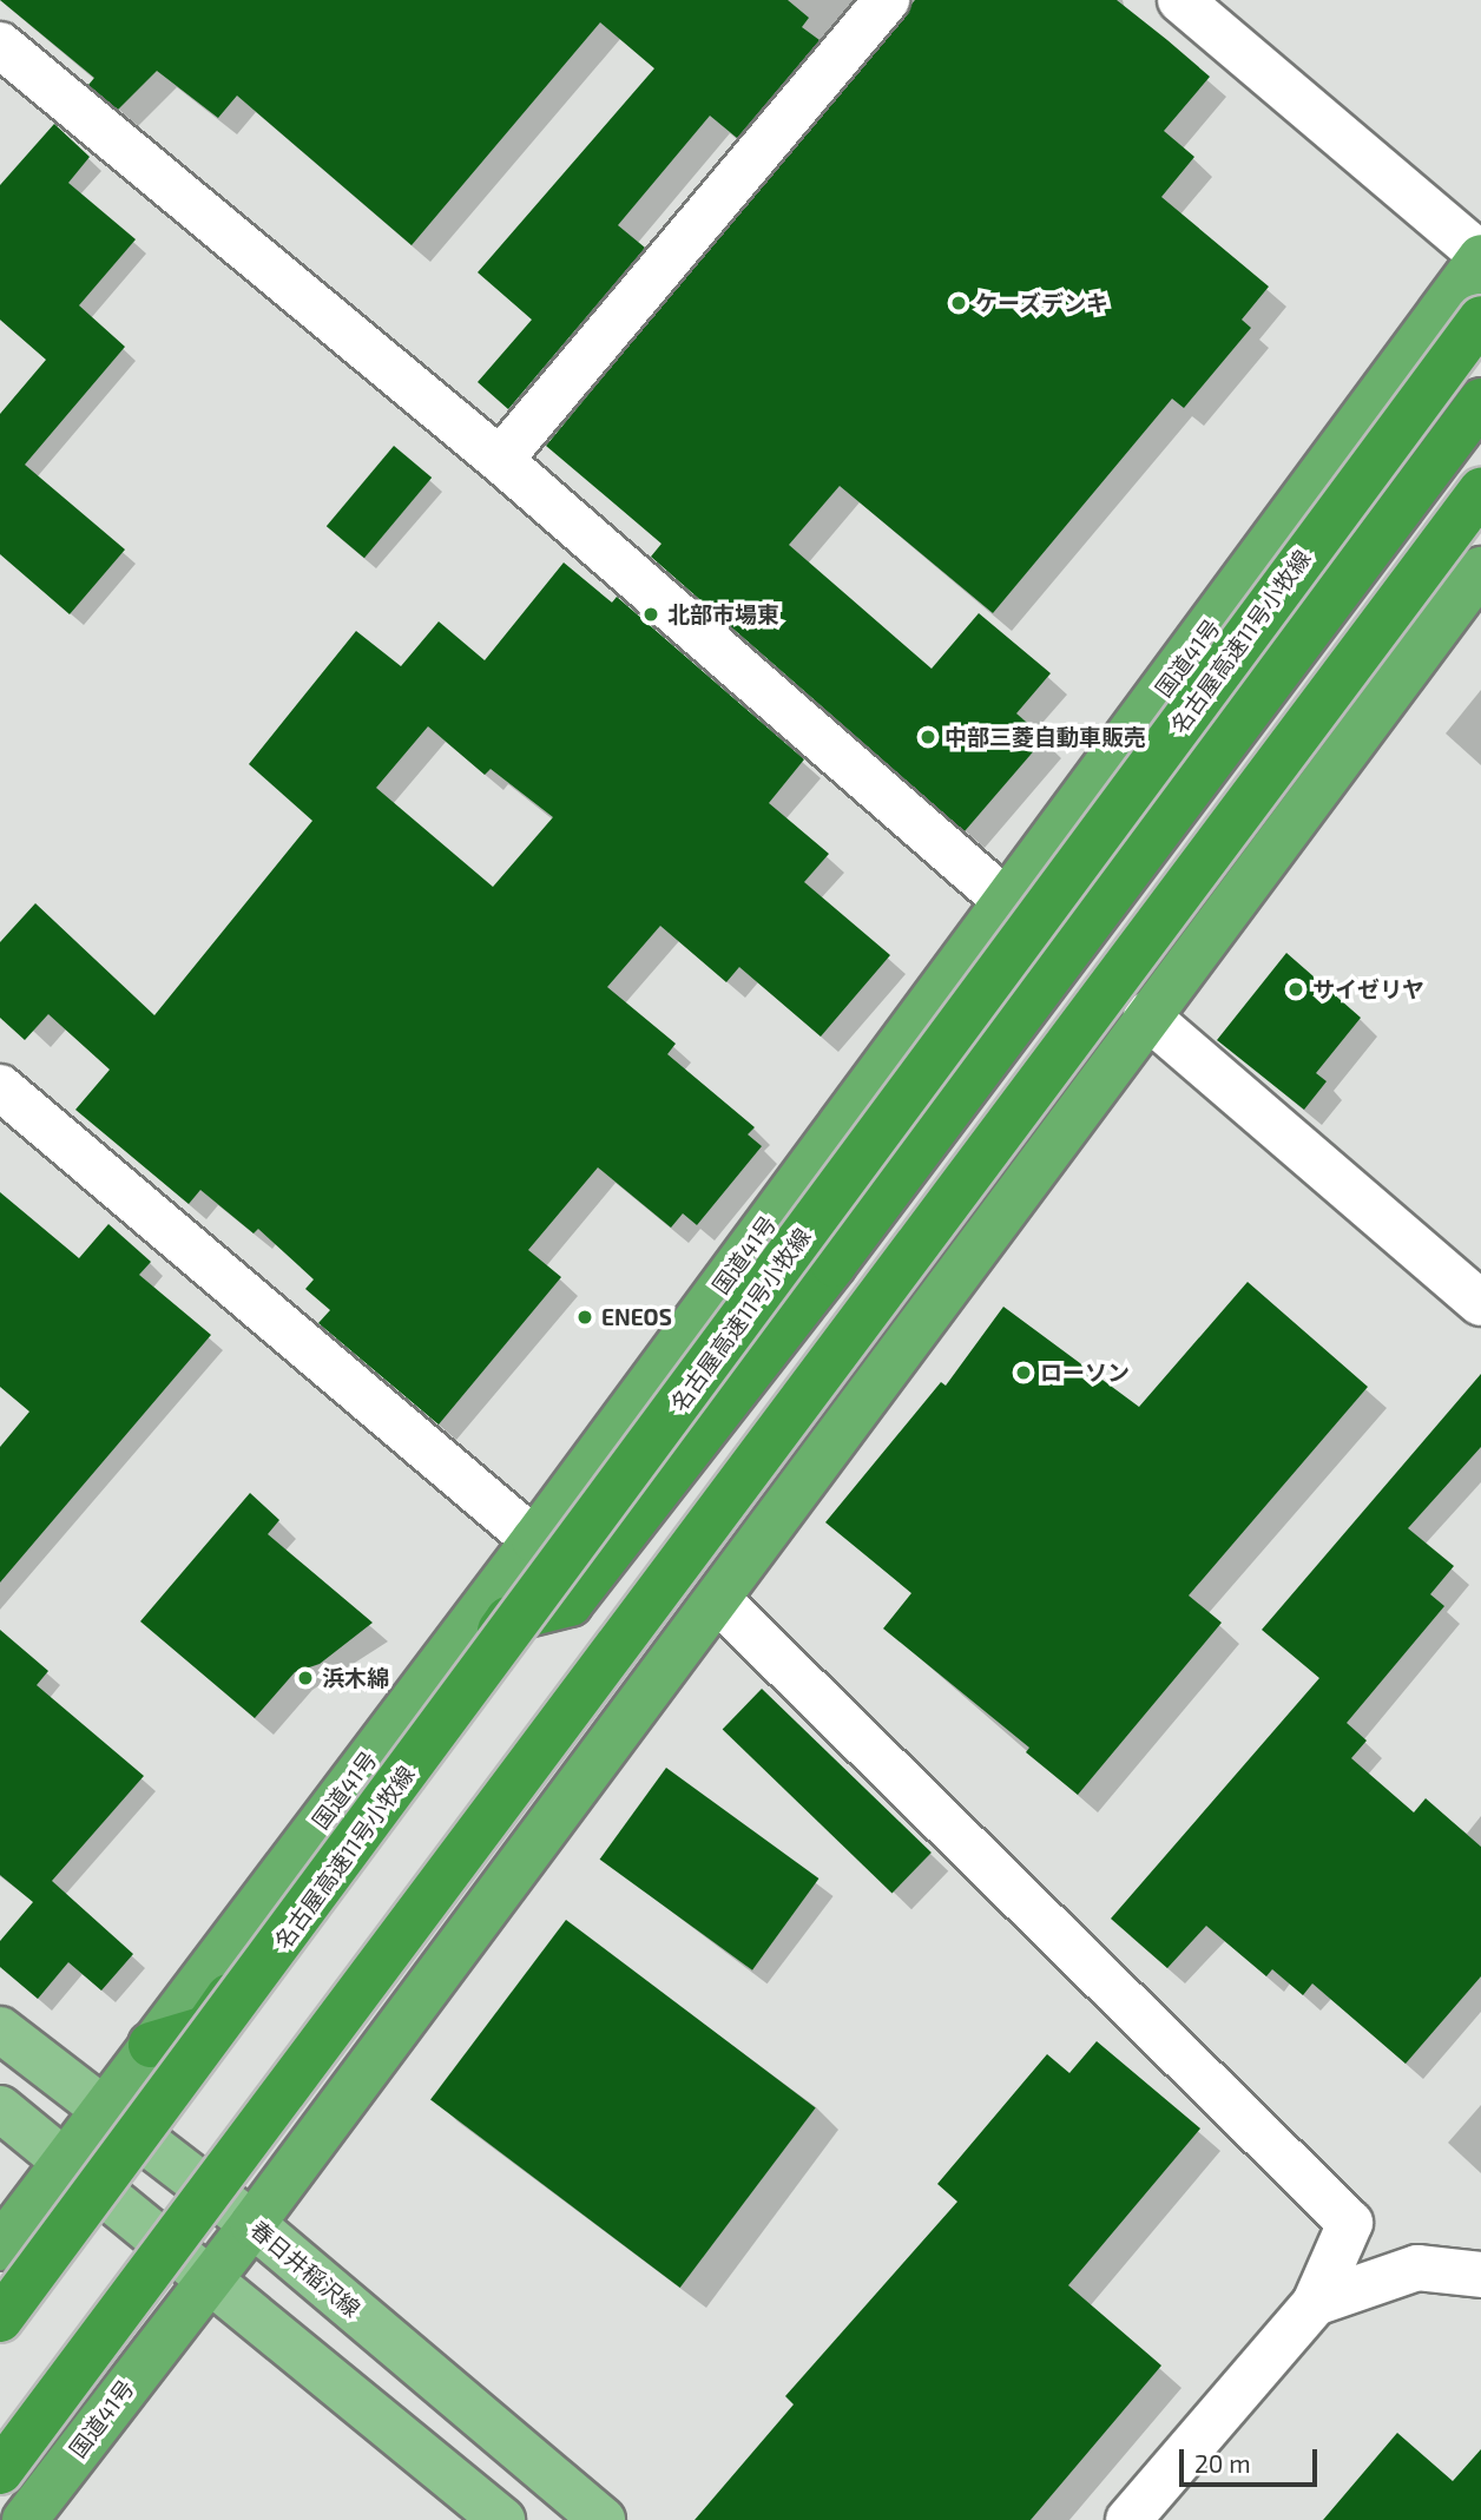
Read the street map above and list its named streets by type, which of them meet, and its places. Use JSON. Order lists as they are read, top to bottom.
{
  "streets": {
    "highway": ["名古屋高速11号小牧線", "国道41号"],
    "main road": ["春日井稲沢線"]
  },
  "crossings": [
    ["国道41号", "春日井稲沢線"]
  ],
  "places": [
    "ケーズデンキ",
    "北部市場東",
    "中部三菱自動車販売",
    "サイゼリヤ",
    "ENEOS",
    "ローソン",
    "浜木綿"
  ],
  "scale_bar": "20 m"
}
